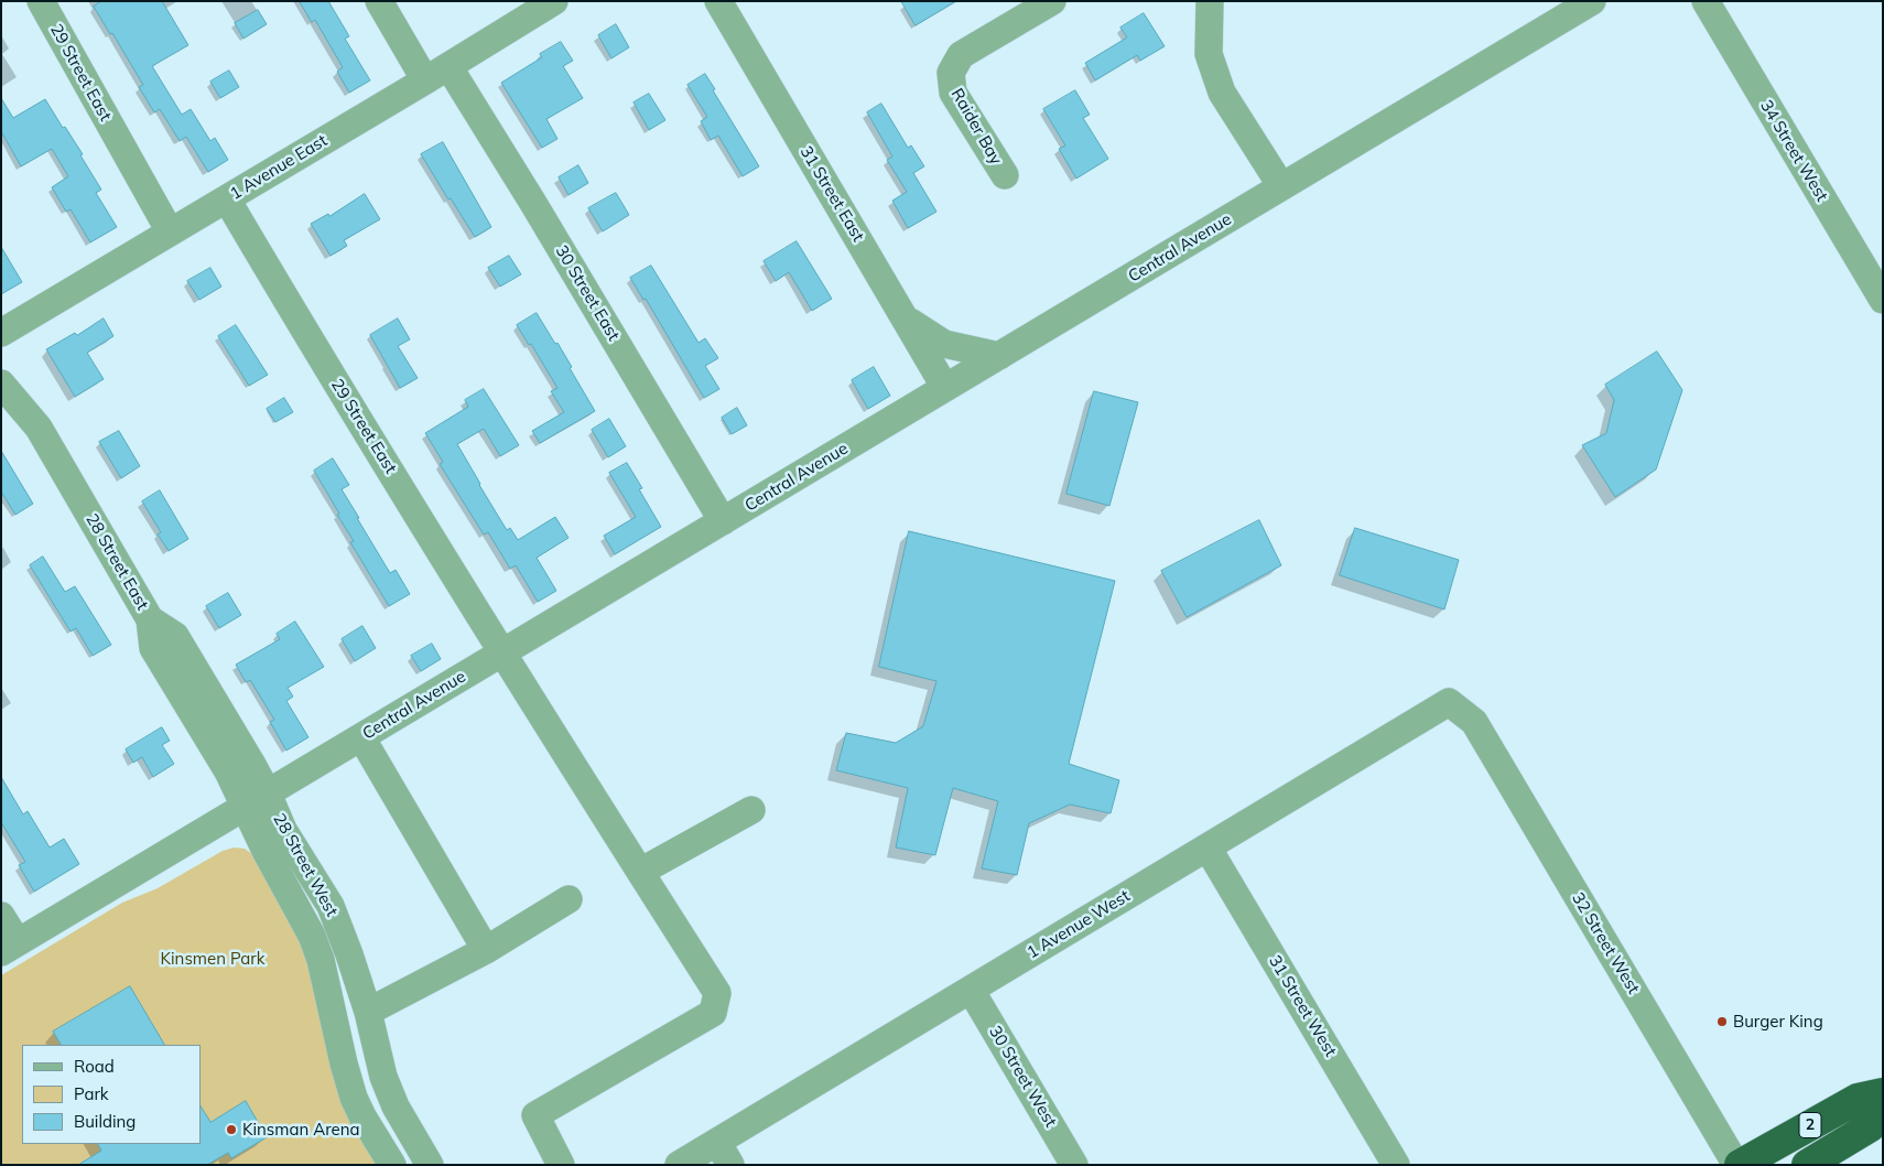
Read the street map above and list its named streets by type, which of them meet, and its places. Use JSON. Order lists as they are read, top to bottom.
{
  "streets": {
    "highway": ["2"],
    "street": [
      "29 Street East",
      "Raider Bay",
      "34 Street West",
      "1 Avenue East",
      "31 Street East",
      "Central Avenue",
      "30 Street East",
      "28 Street East",
      "28 Street West",
      "1 Avenue West",
      "32 Street West",
      "31 Street West",
      "30 Street West"
    ]
  },
  "crossings": [
    ["29 Street East", "1 Avenue East"],
    ["29 Street East", "Central Avenue"],
    ["1 Avenue East", "30 Street East"],
    ["31 Street East", "Central Avenue"],
    ["Central Avenue", "30 Street East"],
    ["Central Avenue", "28 Street East"],
    ["Central Avenue", "28 Street West"],
    ["28 Street East", "28 Street West"],
    ["1 Avenue West", "32 Street West"],
    ["1 Avenue West", "31 Street West"],
    ["1 Avenue West", "30 Street West"],
    ["32 Street West", "2"]
  ],
  "parks": ["Kinsmen Park"],
  "places": ["Burger King", "Kinsman Arena"],
  "legend": ["Road", "Park", "Building"]
}
